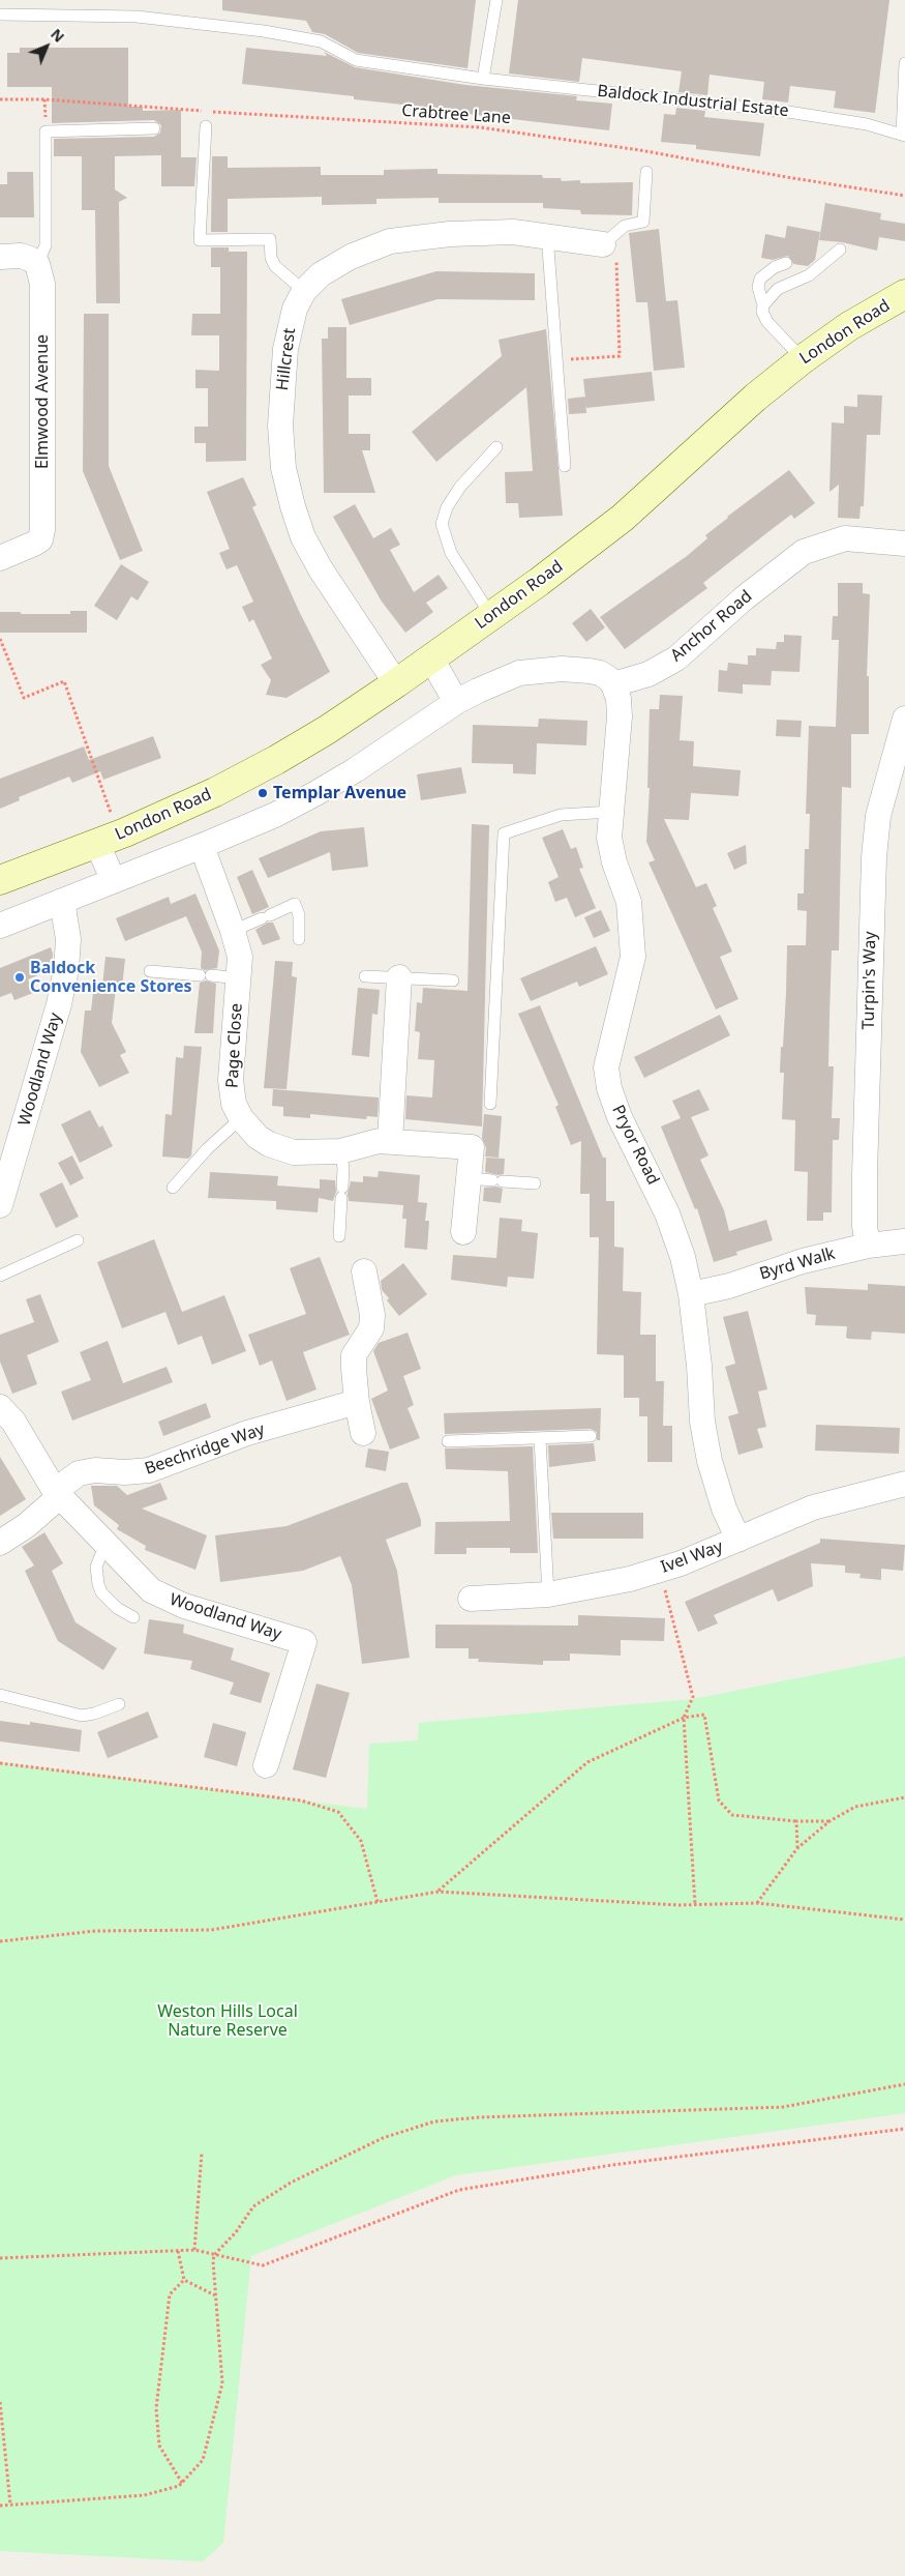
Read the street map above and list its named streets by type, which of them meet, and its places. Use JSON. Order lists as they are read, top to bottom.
{
  "streets": {
    "main road": ["London Road"],
    "street": [
      "Hillcrest",
      "Elmwood Avenue",
      "Anchor Road",
      "Turpin's Way",
      "Page Close",
      "Woodland Way",
      "Pryor Road",
      "Byrd Walk",
      "Beechridge Way",
      "Ivel Way"
    ],
    "lane": ["Baldock Industrial Estate"],
    "path": ["Crabtree Lane"]
  },
  "crossings": [
    ["London Road", "Hillcrest"],
    ["Anchor Road", "Pryor Road"],
    ["Turpin's Way", "Byrd Walk"],
    ["Woodland Way", "Beechridge Way"],
    ["Pryor Road", "Byrd Walk"],
    ["Pryor Road", "Ivel Way"]
  ],
  "parks": ["Weston Hills Local Nature Reserve"],
  "places": ["Templar Avenue", "Baldock Convenience Stores"],
  "north": "top right"
}
